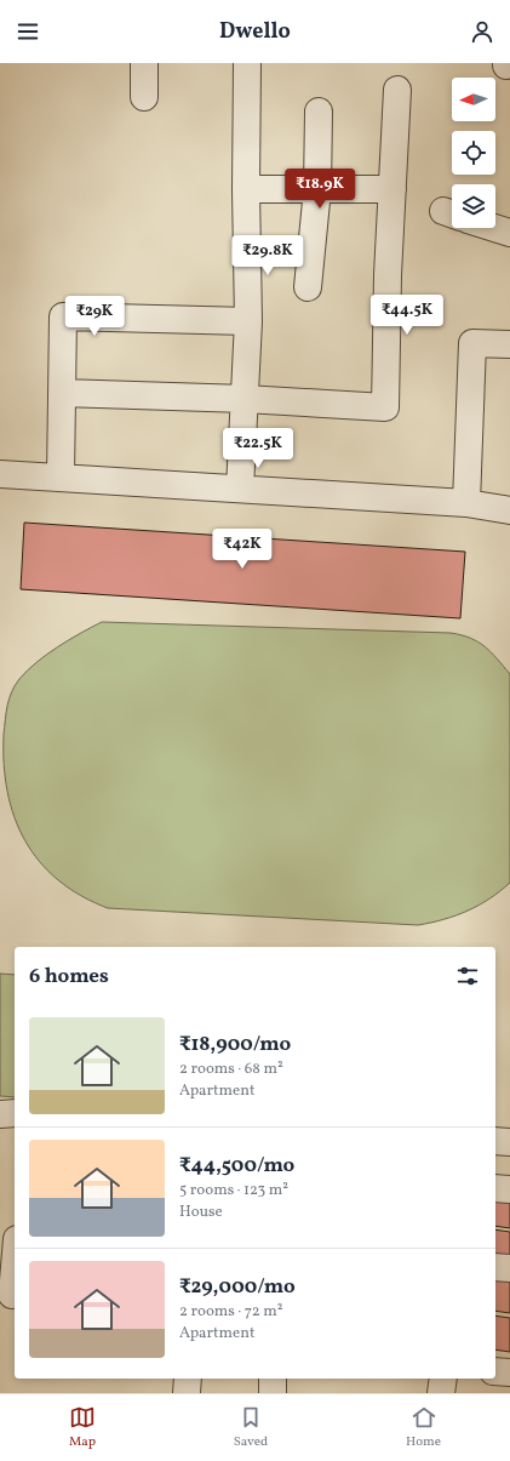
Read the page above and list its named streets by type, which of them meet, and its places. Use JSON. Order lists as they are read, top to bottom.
{
  "north": "left",
  "page": {
    "header": "Dwello",
    "price": [
      "₹18.9K",
      "₹29.8K",
      "₹44.5K",
      "₹29K",
      "₹22.5K",
      "₹42K"
    ],
    "heading": "6 homes",
    "list": [
      {
        "name": "₹18,900/mo",
        "note": "2 rooms · 68 m² · Apartment"
      },
      {
        "name": "₹44,500/mo",
        "note": "5 rooms · 123 m² · House"
      },
      {
        "name": "₹29,000/mo",
        "note": "2 rooms · 72 m² · Apartment"
      }
    ],
    "tabs": ["Map", "Saved", "Home"]
  }
}
